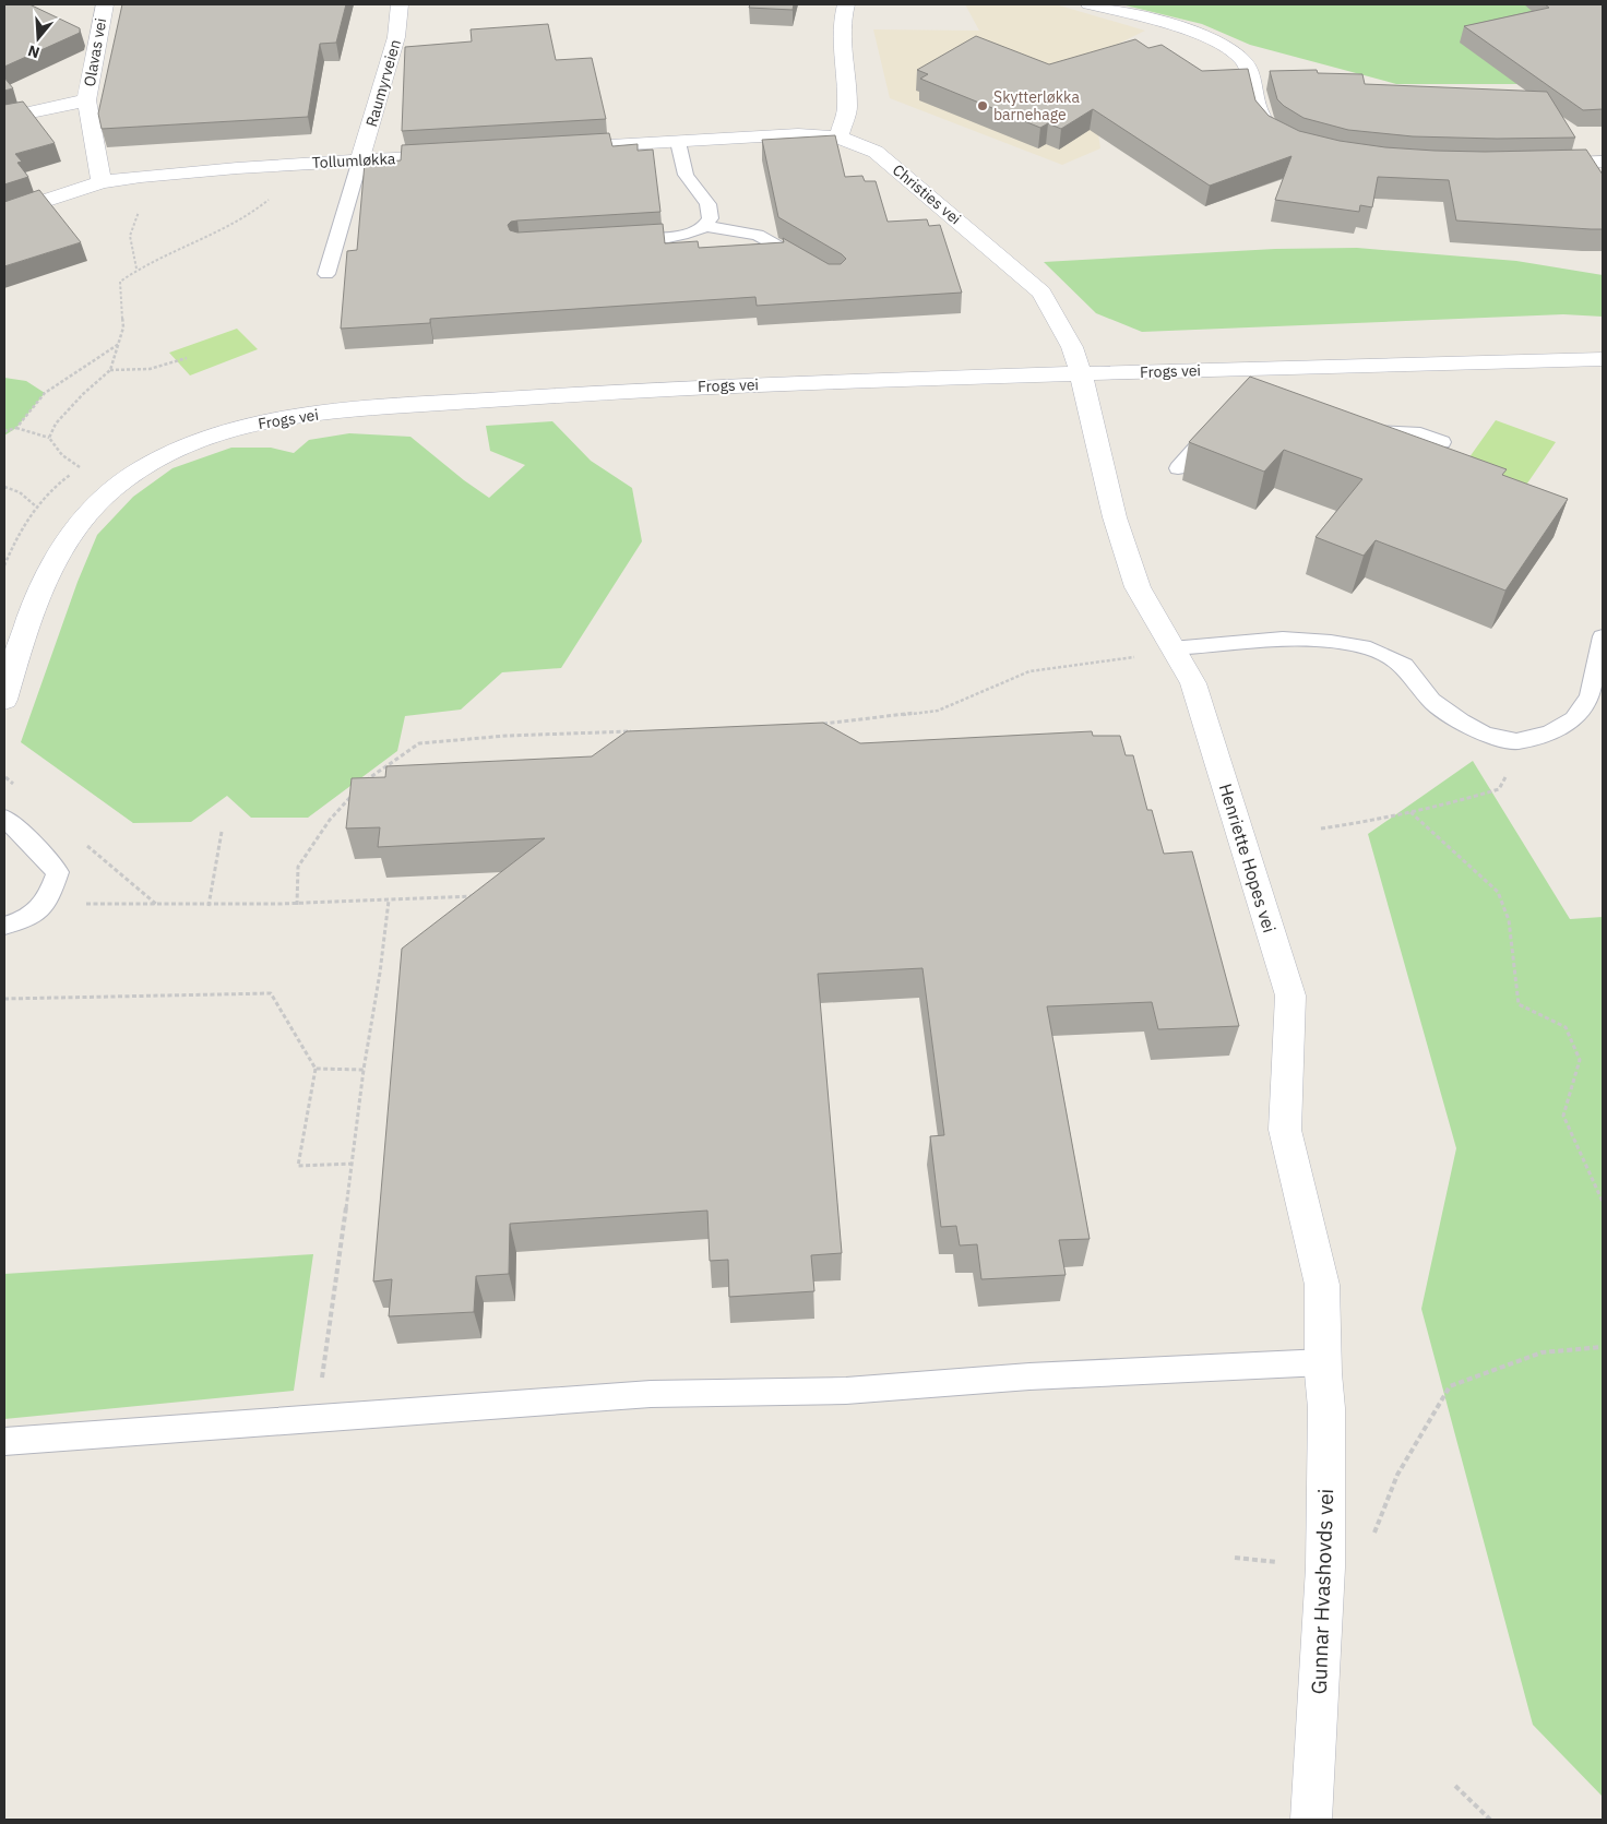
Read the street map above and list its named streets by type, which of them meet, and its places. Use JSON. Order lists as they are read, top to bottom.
{
  "streets": {
    "street": [
      "Olavas vei",
      "Raumyrveien",
      "Tollumløkka",
      "Christies vei",
      "Frogs vei",
      "Henriette Hopes vei",
      "Gunnar Hvashovds vei"
    ]
  },
  "crossings": [
    ["Olavas vei", "Tollumløkka"],
    ["Raumyrveien", "Tollumløkka"],
    ["Christies vei", "Frogs vei"],
    ["Christies vei", "Henriette Hopes vei"],
    ["Frogs vei", "Henriette Hopes vei"],
    ["Henriette Hopes vei", "Gunnar Hvashovds vei"]
  ],
  "places": ["Skytterløkka barnehage"],
  "north": "bottom"
}
